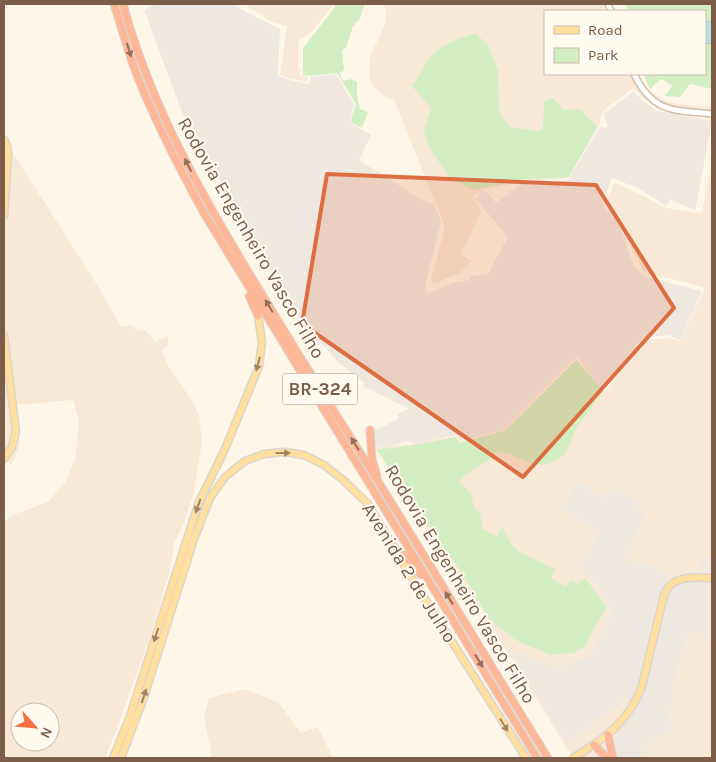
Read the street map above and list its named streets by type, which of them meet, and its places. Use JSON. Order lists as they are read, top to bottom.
{
  "streets": {
    "highway": ["Rodovia Engenheiro Vasco Filho", "BR-324"],
    "main road": ["Avenida 2 de Julho"]
  },
  "legend": ["Road", "Park"],
  "north": "bottom right"
}
